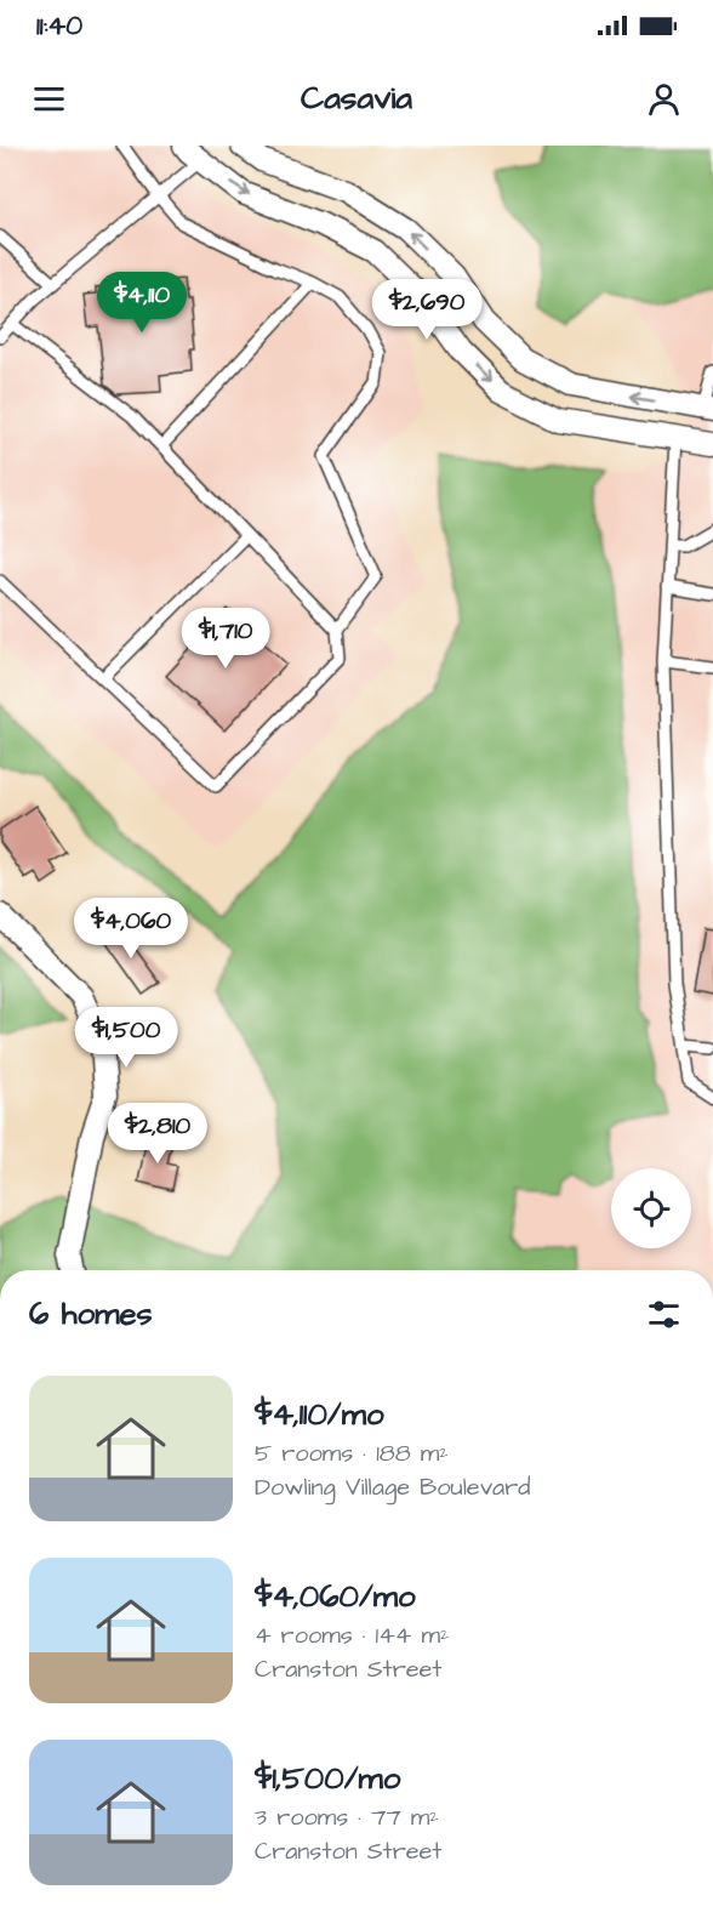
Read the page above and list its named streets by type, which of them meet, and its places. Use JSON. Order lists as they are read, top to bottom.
{
  "page": {
    "status": "11:40",
    "header": "Casavia",
    "price": [
      "$4,110",
      "$2,690",
      "$1,710",
      "$4,060",
      "$1,500",
      "$2,810"
    ],
    "heading": "6 homes",
    "list": [
      {
        "name": "$4,110/mo",
        "note": "5 rooms · 188 m² · Dowling Village Boulevard"
      },
      {
        "name": "$4,060/mo",
        "note": "4 rooms · 144 m² · Cranston Street"
      },
      {
        "name": "$1,500/mo",
        "note": "3 rooms · 77 m² · Cranston Street"
      }
    ]
  }
}
